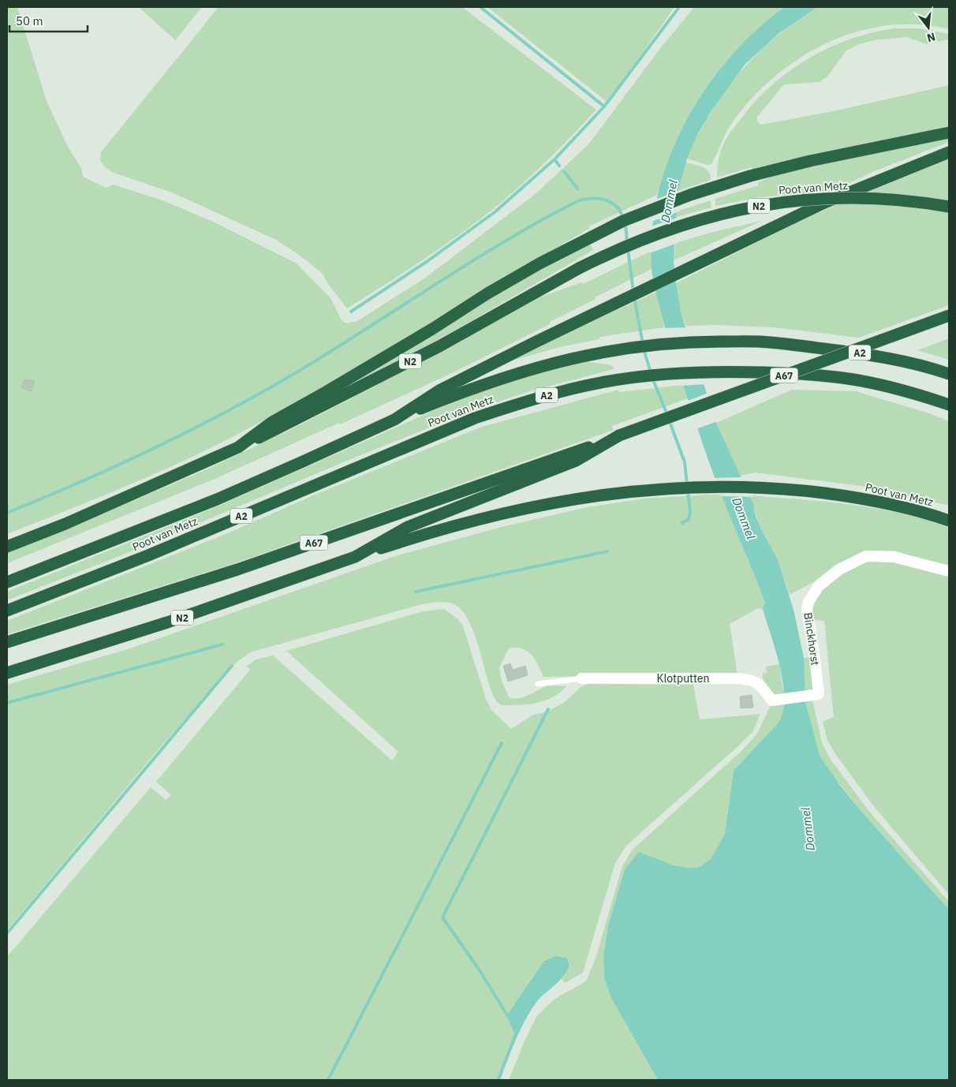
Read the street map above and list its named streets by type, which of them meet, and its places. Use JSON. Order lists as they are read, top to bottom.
{
  "streets": {
    "highway": [
      "Poot van Metz",
      "N2",
      "A2",
      "A67"
    ],
    "street": ["Binckhorst", "Klotputten"]
  },
  "crossings": [
    ["Poot van Metz", "N2"],
    ["Poot van Metz", "A2"],
    ["N2", "A67"],
    ["Binckhorst", "Klotputten"]
  ],
  "water": ["Dommel"],
  "scale_bar": "50 m",
  "north": "bottom"
}
